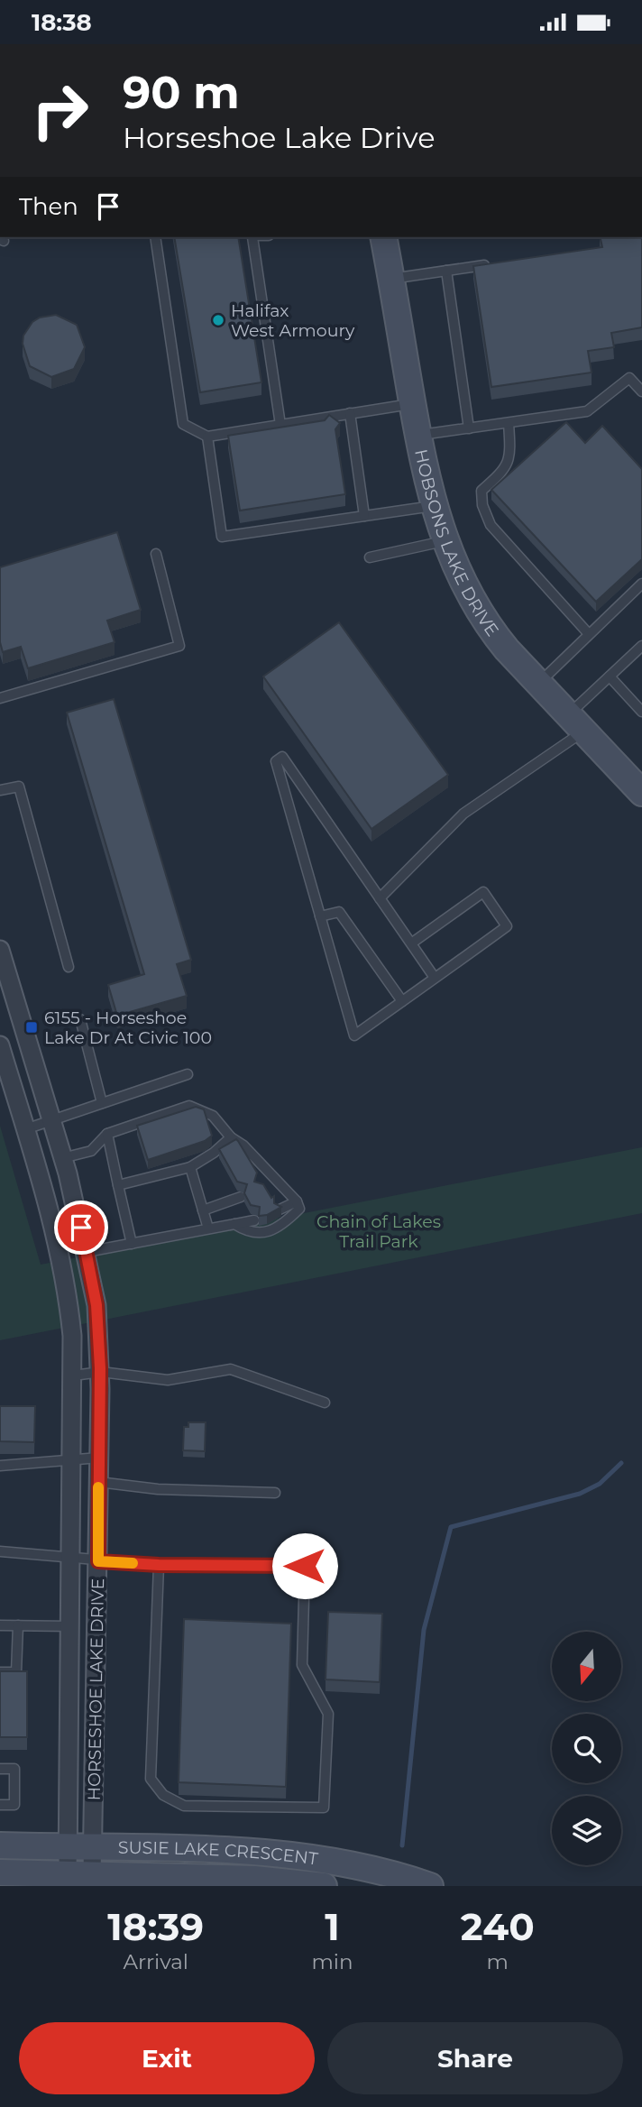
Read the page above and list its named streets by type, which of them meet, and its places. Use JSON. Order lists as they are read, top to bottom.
{
  "streets": {
    "street": ["HOBSONS LAKE DRIVE", "HORSESHOE LAKE DRIVE", "SUSIE LAKE CRESCENT"]
  },
  "crossings": [
    ["HORSESHOE LAKE DRIVE", "SUSIE LAKE CRESCENT"]
  ],
  "parks": ["Chain of Lakes Trail Park"],
  "places": {
    "other": ["Halifax West Armoury"],
    "transit": ["6155 - Horseshoe Lake Dr At Civic 100"]
  },
  "north": "bottom",
  "page": {
    "status": "18:38",
    "turn": ["90 m", "Horseshoe Lake Drive"],
    "then": "Then",
    "eta": [
      "18:39",
      "Arrival",
      "1",
      "min",
      "240",
      "m"
    ],
    "buttons": ["Exit", "Share"]
  }
}
